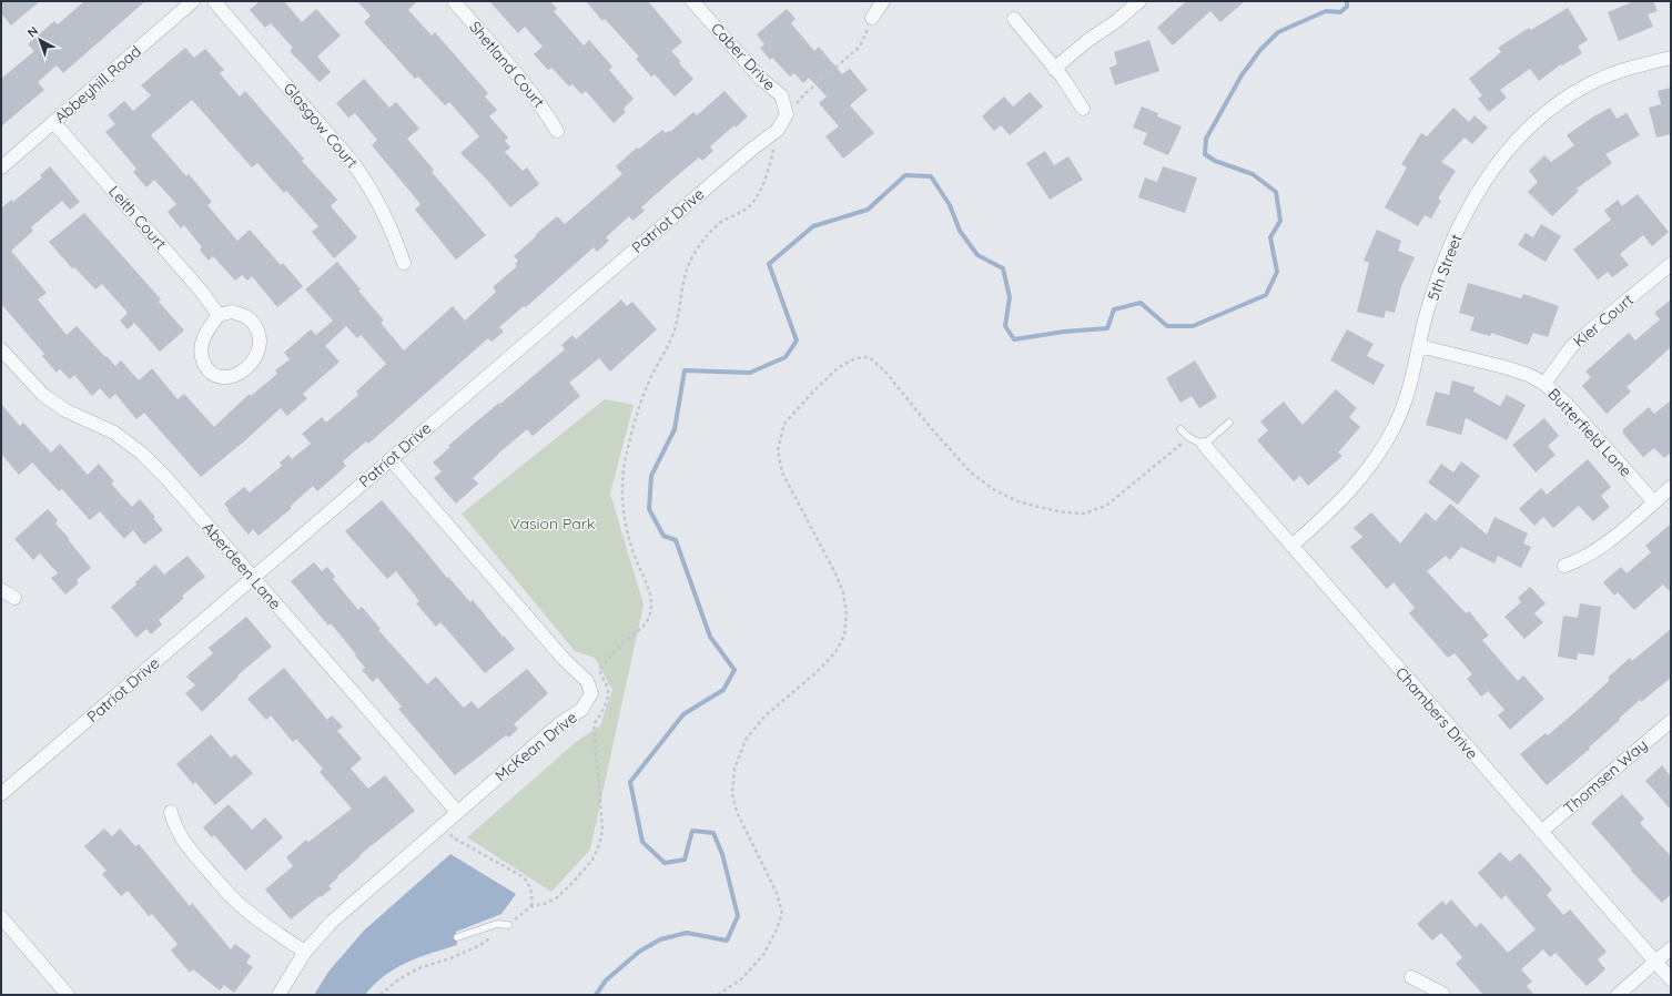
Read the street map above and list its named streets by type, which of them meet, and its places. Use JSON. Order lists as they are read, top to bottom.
{
  "streets": {
    "street": [
      "Caber Drive",
      "Shetland Court",
      "Abbeyhill Road",
      "Glasgow Court",
      "Leith Court",
      "Patriot Drive",
      "5th Street",
      "Kier Court",
      "Butterfield Lane",
      "Aberdeen Lane",
      "Chambers Drive",
      "McKean Drive",
      "Thomsen Way"
    ]
  },
  "crossings": [
    ["Caber Drive", "Patriot Drive"],
    ["Abbeyhill Road", "Leith Court"],
    ["Patriot Drive", "Aberdeen Lane"],
    ["Patriot Drive", "McKean Drive"],
    ["5th Street", "Butterfield Lane"],
    ["5th Street", "Chambers Drive"],
    ["Kier Court", "Butterfield Lane"],
    ["Aberdeen Lane", "McKean Drive"],
    ["Chambers Drive", "Thomsen Way"]
  ],
  "parks": ["Vasion Park"],
  "north": "top left"
}
